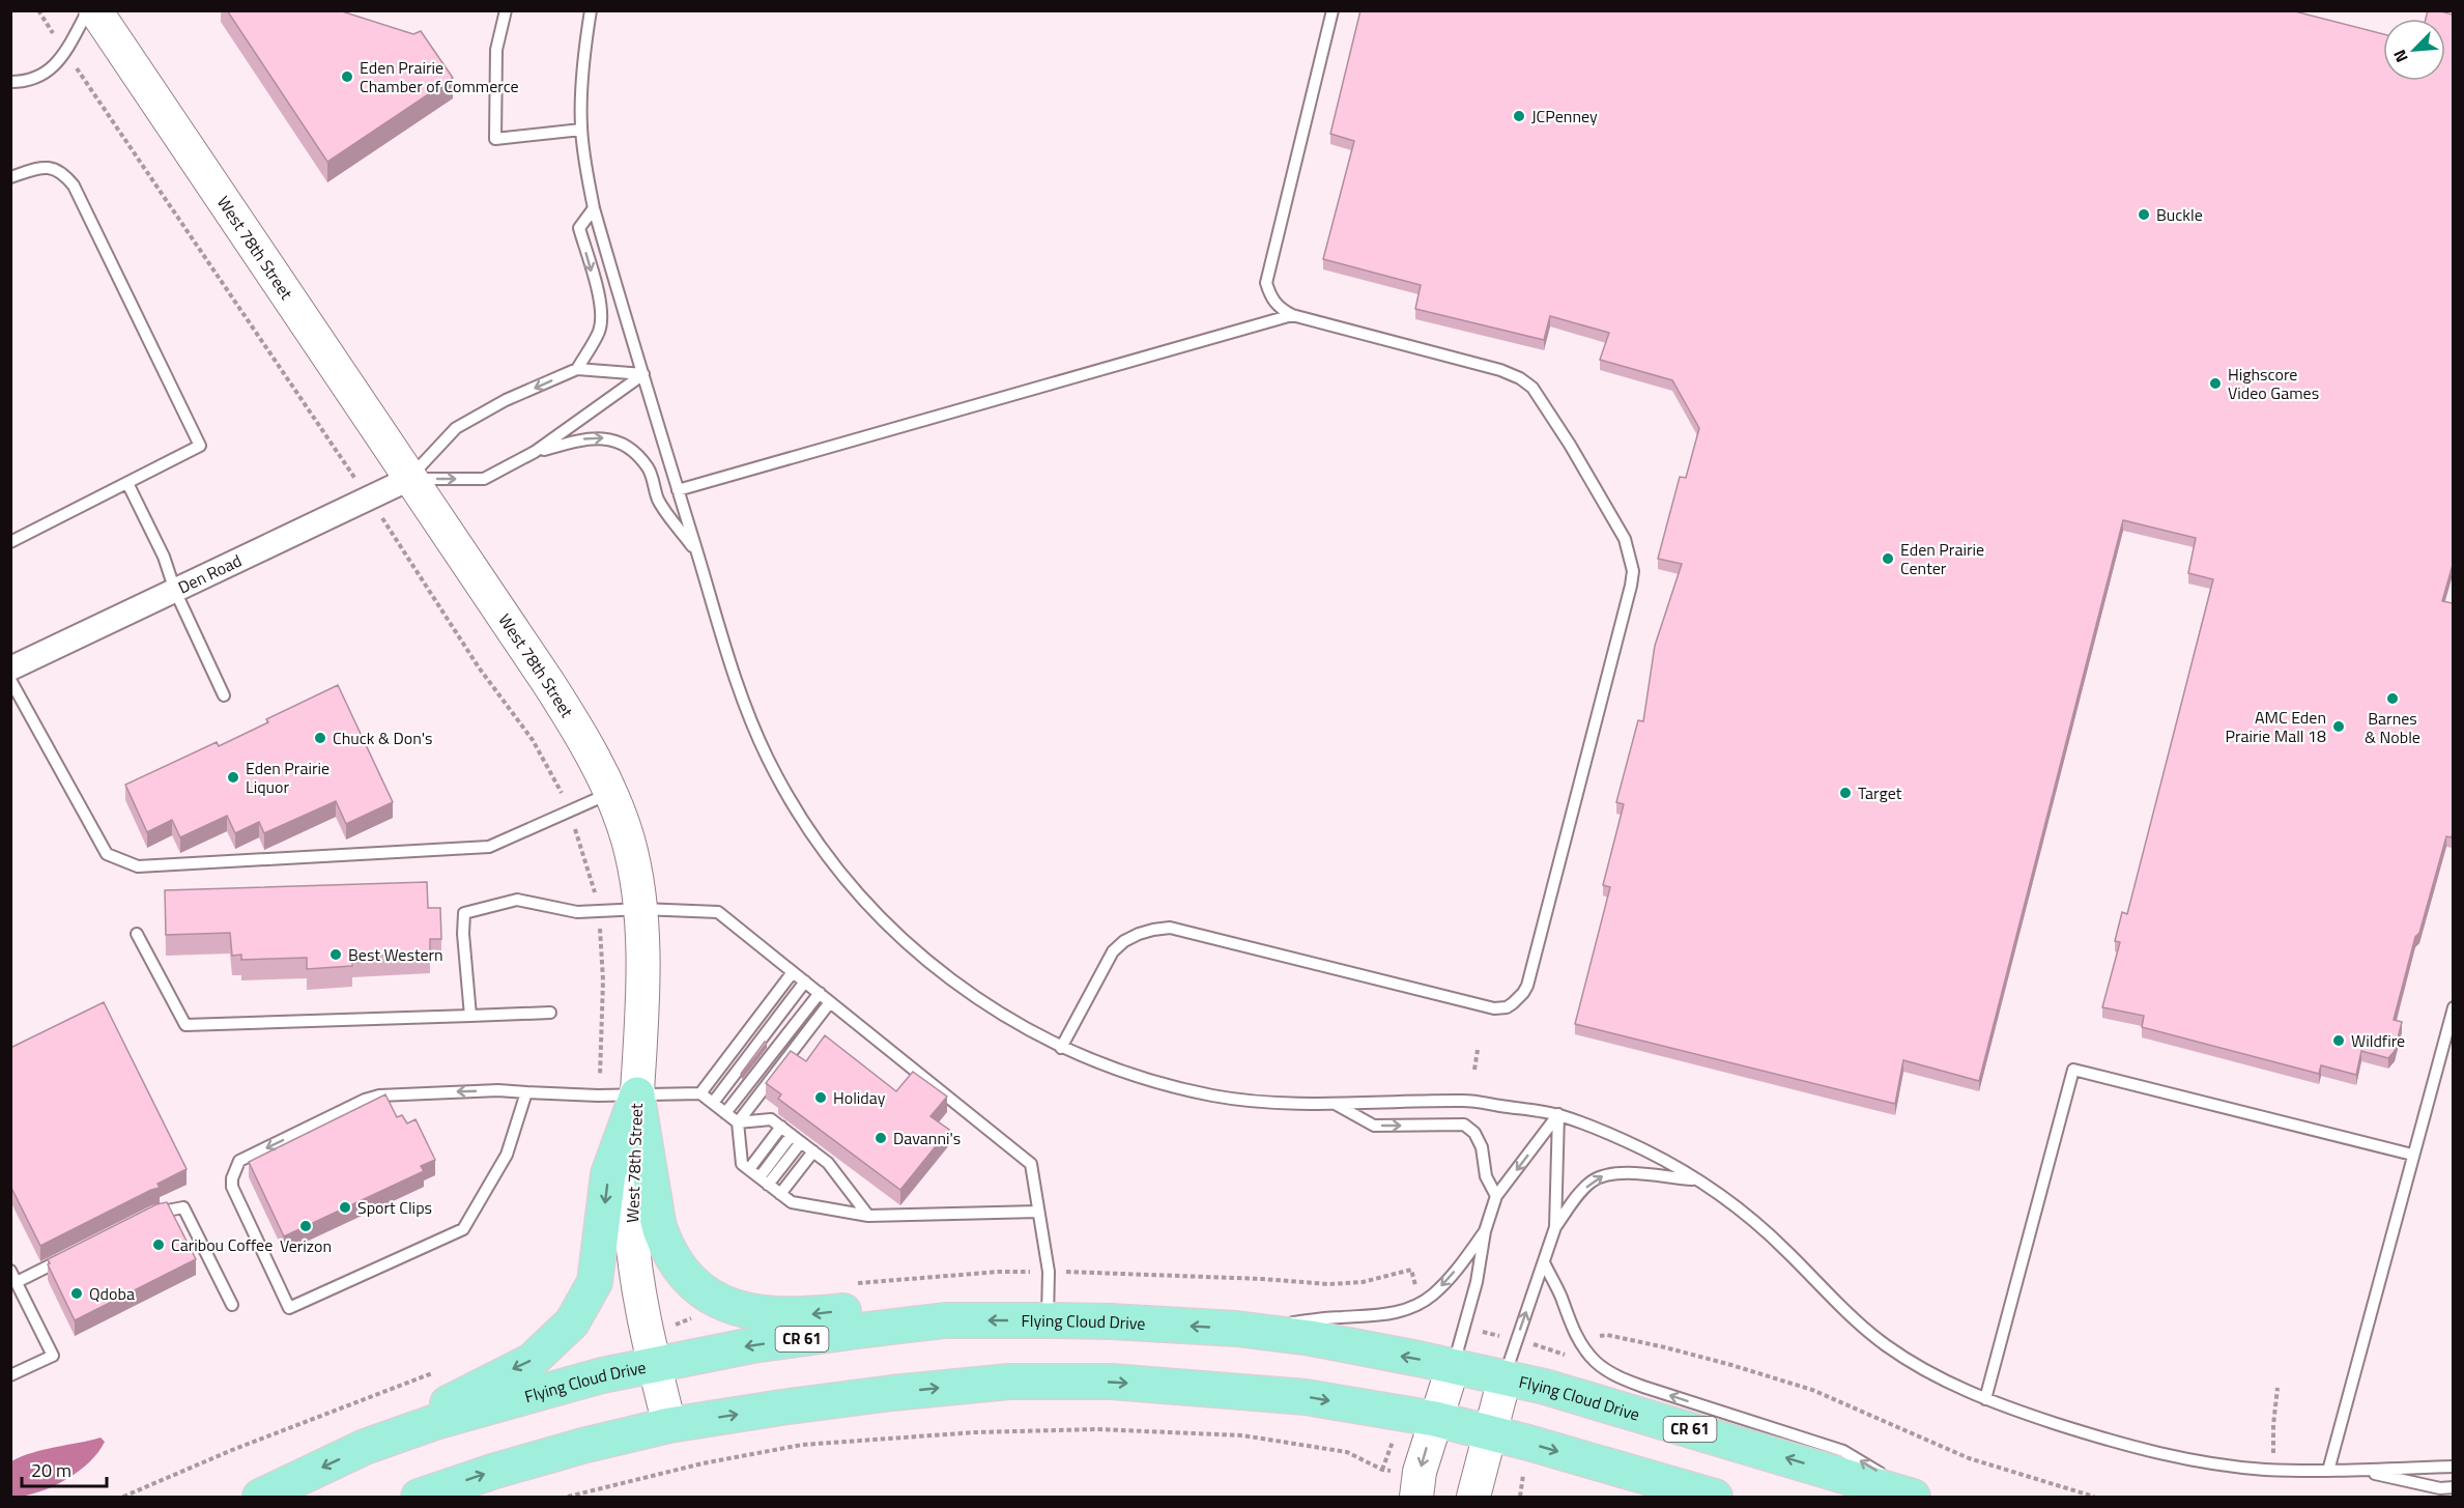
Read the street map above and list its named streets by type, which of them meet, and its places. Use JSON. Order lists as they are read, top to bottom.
{
  "streets": {
    "main road": ["Flying Cloud Drive", "CR 61"],
    "street": ["West 78th Street", "Den Road"]
  },
  "crossings": [
    ["West 78th Street", "Den Road"],
    ["West 78th Street", "Flying Cloud Drive"]
  ],
  "places": [
    "Eden Prairie Chamber of Commerce",
    "JCPenney",
    "Buckle",
    "Highscore Video Games",
    "Eden Prairie Center",
    "Barnes & Noble",
    "AMC Eden Prairie Mall 18",
    "Chuck & Don's",
    "Eden Prairie Liquor",
    "Target",
    "Best Western",
    "Wildfire",
    "Holiday",
    "Davanni's",
    "Sport Clips",
    "Verizon",
    "Caribou Coffee",
    "Qdoba"
  ],
  "scale_bar": "20 m",
  "north": "bottom left"
}
